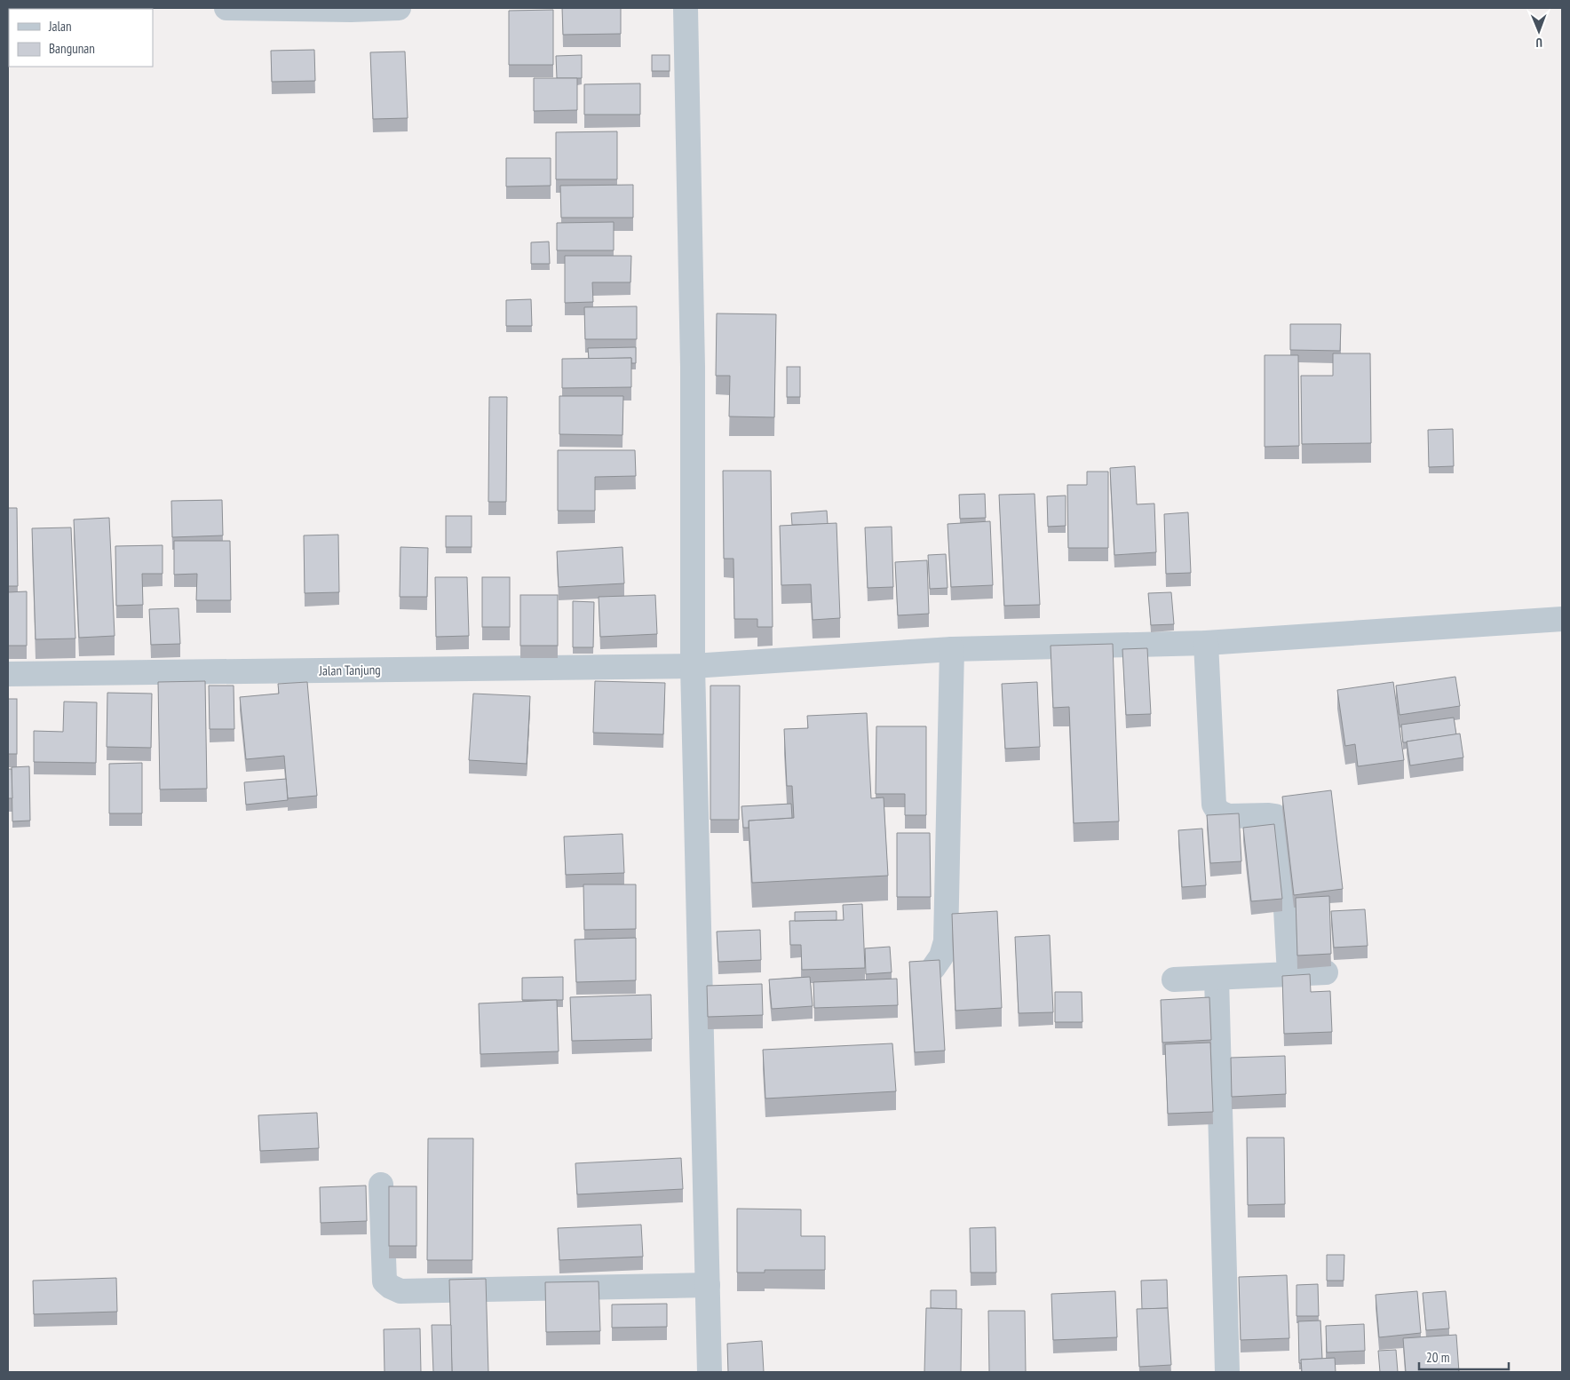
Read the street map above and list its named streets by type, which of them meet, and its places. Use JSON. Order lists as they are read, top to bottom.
{
  "streets": {
    "street": ["Jalan Tanjung"]
  },
  "legend": ["Jalan", "Bangunan"],
  "scale_bar": "20 m",
  "north": "bottom"
}
